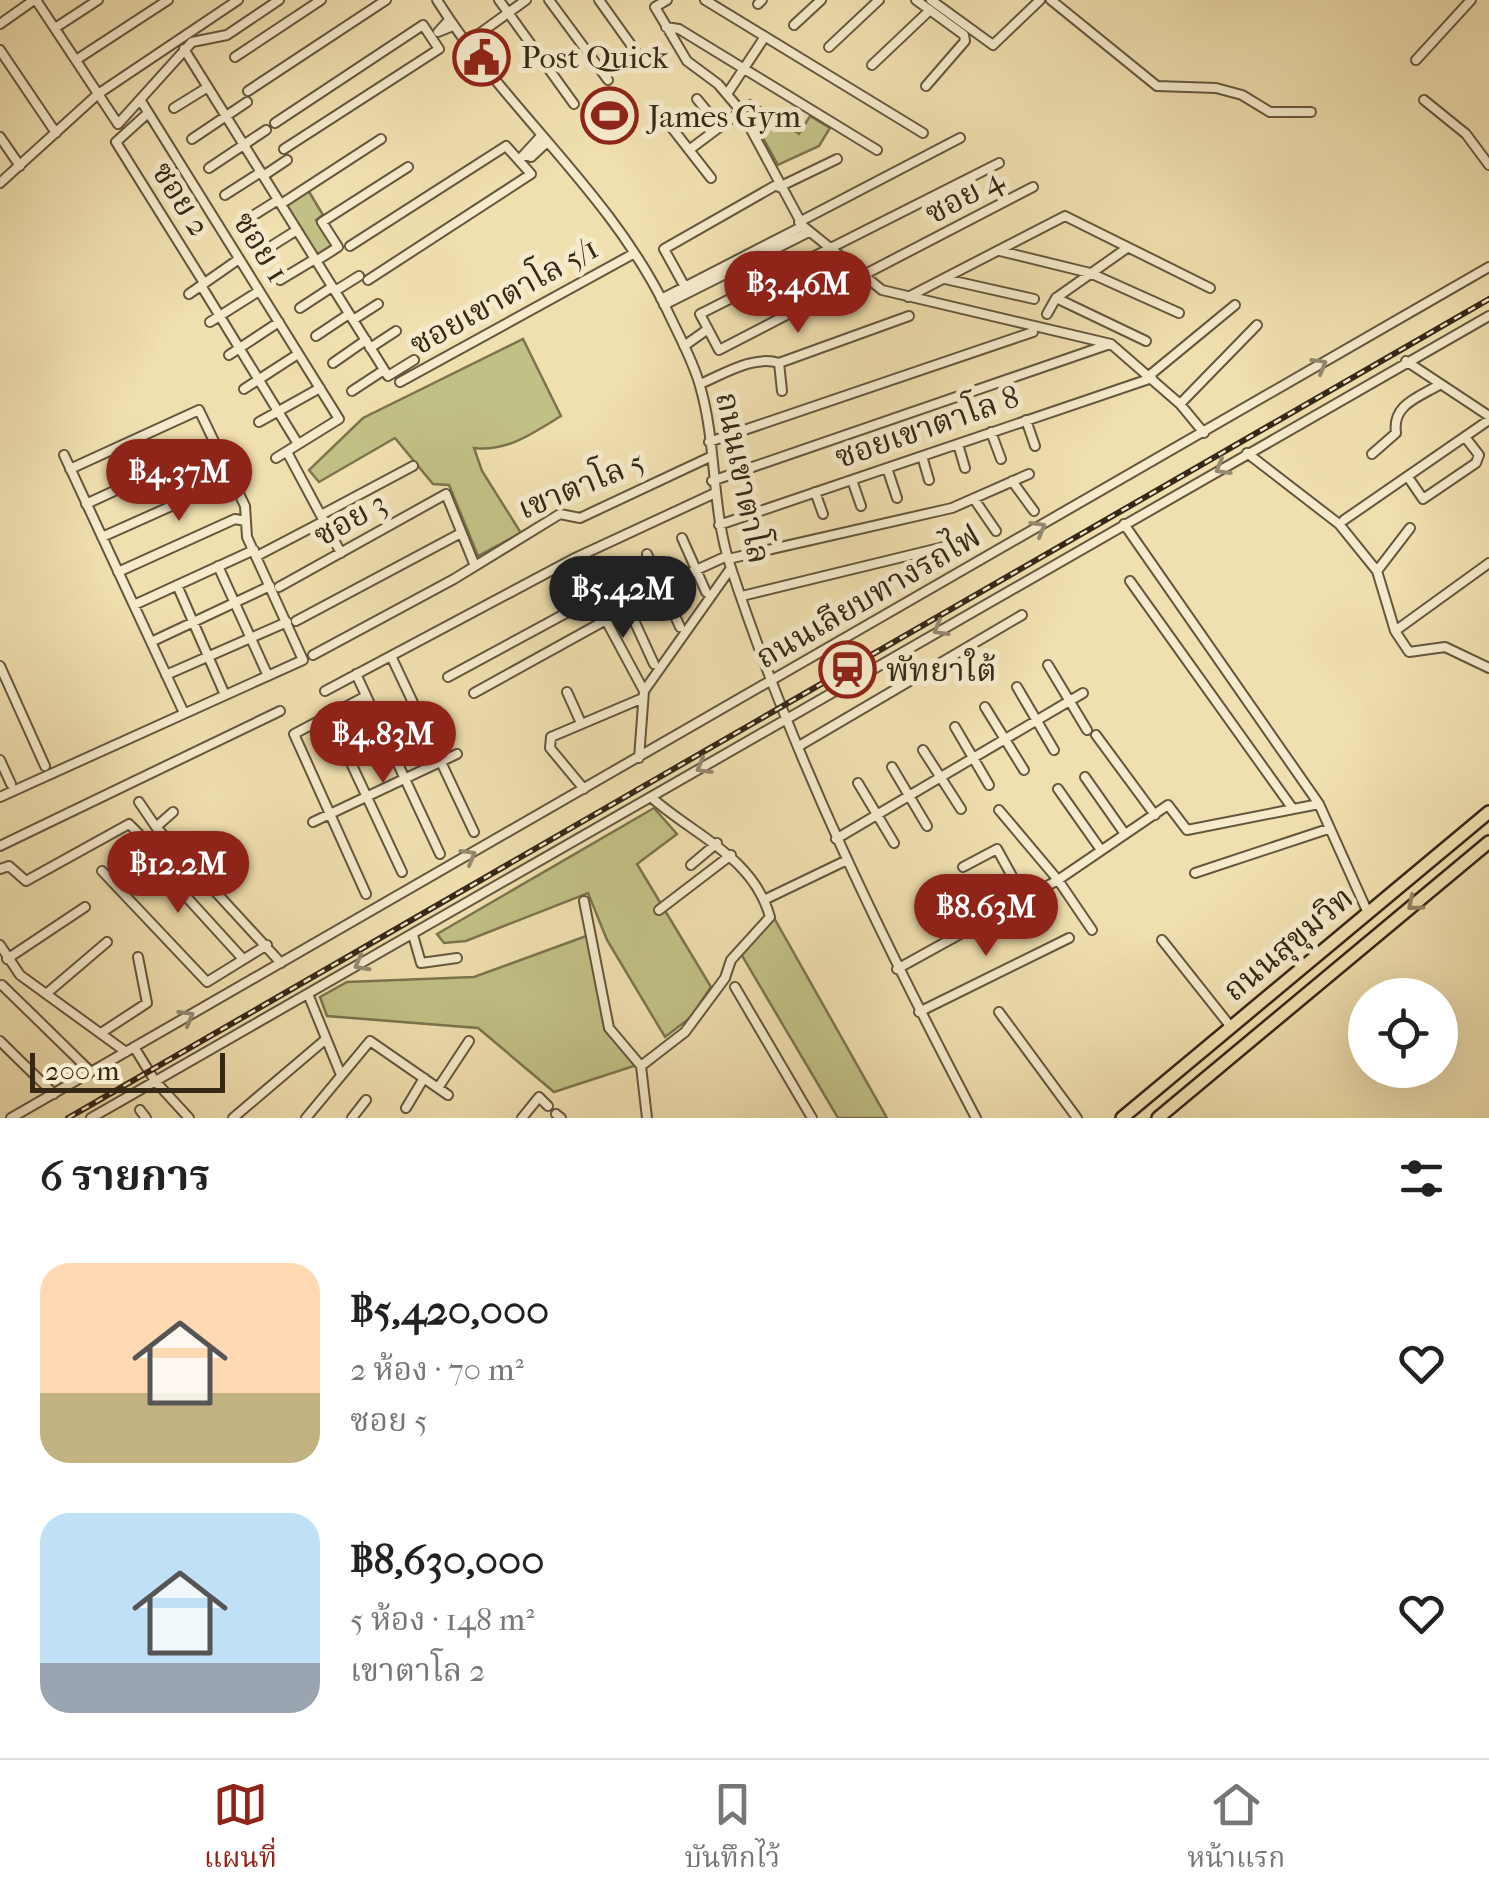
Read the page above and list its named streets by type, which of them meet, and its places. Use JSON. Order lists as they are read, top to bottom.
{
  "streets": {
    "highway": ["ถนนสุขุมวิท"],
    "street": [
      "ซอย 4",
      "ซอย 2",
      "ซอย 1",
      "ซอยเขาตาโล 5/1",
      "ซอยเขาตาโล 8",
      "ถนนเขาตาโล",
      "เขาตาโล 5",
      "ซอย 3",
      "ถนนเลียบทางรถไฟ"
    ]
  },
  "crossings": [
    ["ซอย 2", "ซอย 1"],
    ["ซอยเขาตาโล 5/1", "ถนนเขาตาโล"],
    ["ซอยเขาตาโล 8", "ถนนเขาตาโล"],
    ["ถนนเขาตาโล", "เขาตาโล 5"],
    ["ถนนเขาตาโล", "ถนนเลียบทางรถไฟ"]
  ],
  "places": {
    "public building": ["Post Quick"],
    "sports": ["James Gym"],
    "station": ["พัทยาใต้"]
  },
  "scale_bar": "200 m",
  "page": {
    "price": [
      "฿3.46M",
      "฿4.37M",
      "฿5.42M",
      "฿4.83M",
      "฿12.2M",
      "฿8.63M"
    ],
    "scale": "200 m",
    "heading": "6 รายการ",
    "list": [
      {
        "name": "฿5,420,000",
        "note": "2 ห้อง · 70 m² · ซอย 5"
      },
      {
        "name": "฿8,630,000",
        "note": "5 ห้อง · 148 m² · เขาตาโล 2"
      }
    ],
    "tabs": ["แผนที่", "บันทึกไว้", "หน้าแรก"]
  }
}
